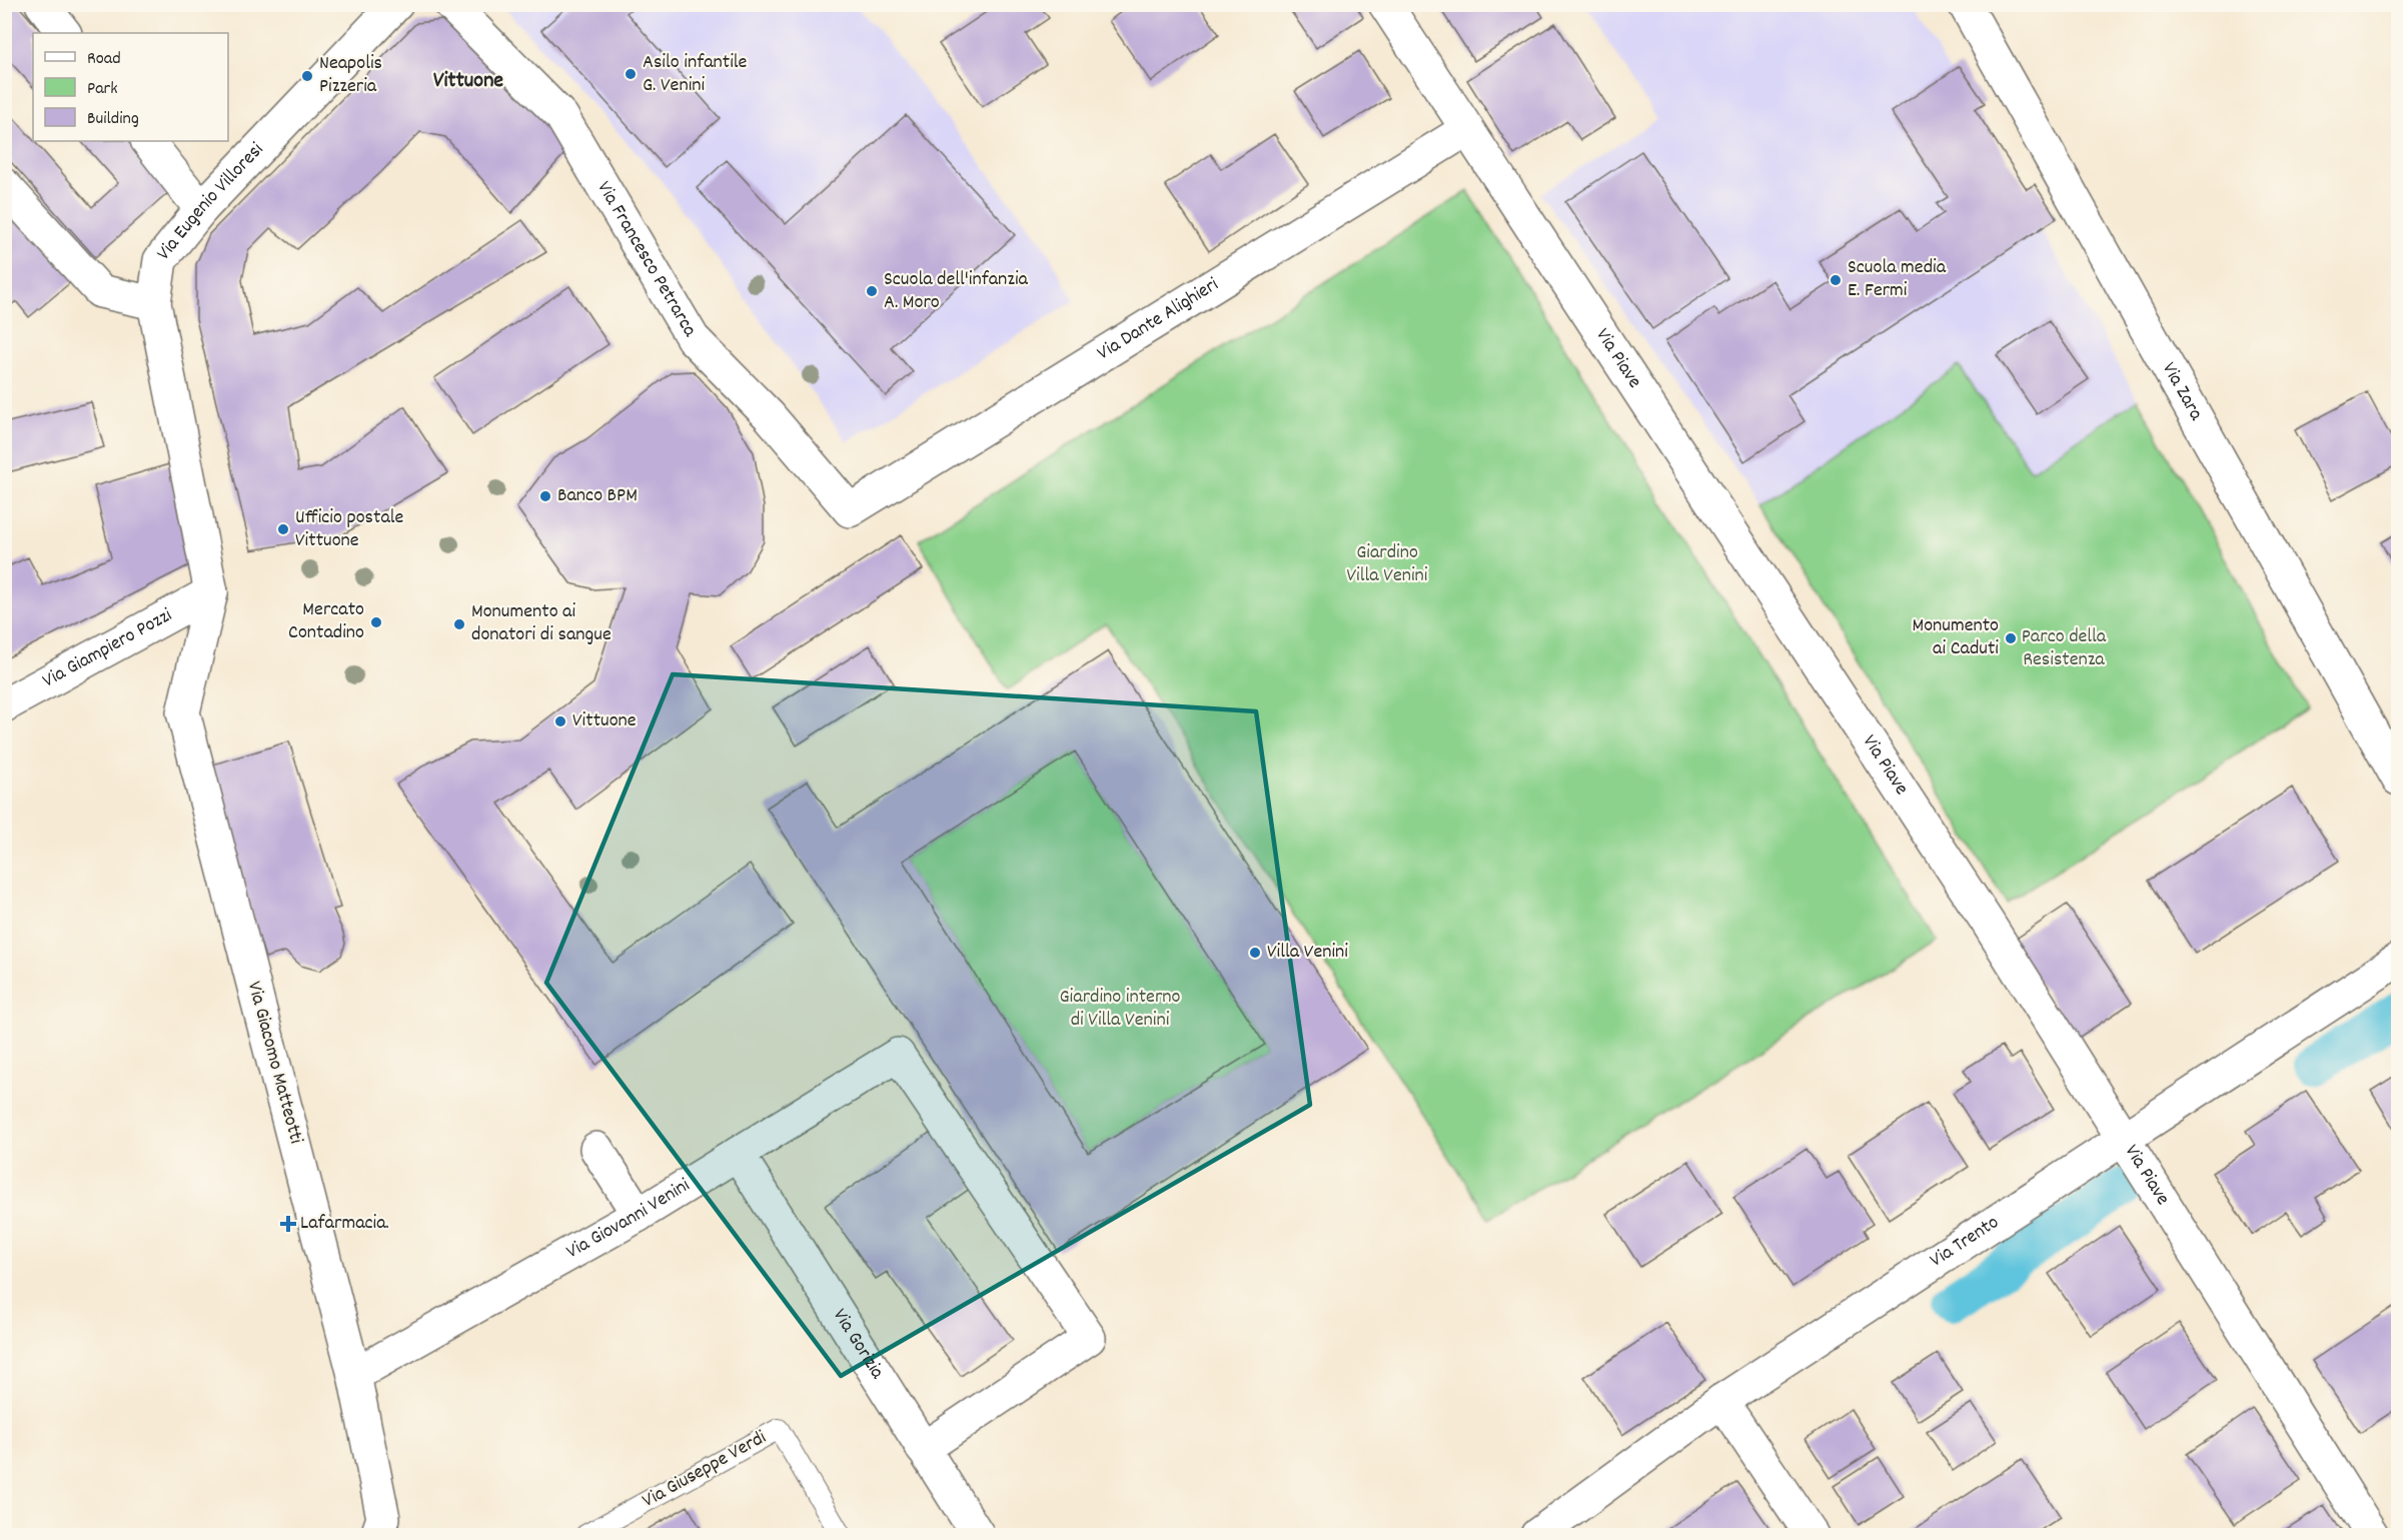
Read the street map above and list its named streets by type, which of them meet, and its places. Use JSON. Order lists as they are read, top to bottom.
{
  "streets": {
    "street": [
      "Via Eugenio Villoresi",
      "Via Francesco Petrarca",
      "Via Dante Alighieri",
      "Via Piave",
      "Via Zara",
      "Via Giampiero Pozzi",
      "Via Giacomo Matteotti",
      "Via Giovanni Venini",
      "Via Trento",
      "Via Gorizia"
    ],
    "lane": ["Via Giuseppe Verdi"]
  },
  "crossings": [
    ["Via Eugenio Villoresi", "Via Giampiero Pozzi"],
    ["Via Eugenio Villoresi", "Via Giacomo Matteotti"],
    ["Via Francesco Petrarca", "Via Dante Alighieri"],
    ["Via Dante Alighieri", "Via Piave"],
    ["Via Piave", "Via Trento"],
    ["Via Giampiero Pozzi", "Via Giacomo Matteotti"],
    ["Via Giacomo Matteotti", "Via Giovanni Venini"],
    ["Via Giovanni Venini", "Via Gorizia"]
  ],
  "districts": ["Vittuone"],
  "parks": ["Giardino Villa Venini", "Parco della Resistenza", "Giardino interno di Villa Venini"],
  "places": {
    "other": [
      "Asilo infantile G. Venini",
      "Neapolis Pizzeria",
      "Scuola media E. Fermi",
      "Scuola dell'infanzia A. Moro",
      "Banco BPM",
      "Ufficio postale Vittuone",
      "Mercato Contadino",
      "Monumento ai donatori di sangue",
      "Monumento ai Caduti",
      "Vittuone",
      "Villa Venini"
    ],
    "health": ["Lafarmacia."]
  },
  "legend": ["Road", "Park", "Building"]
}
